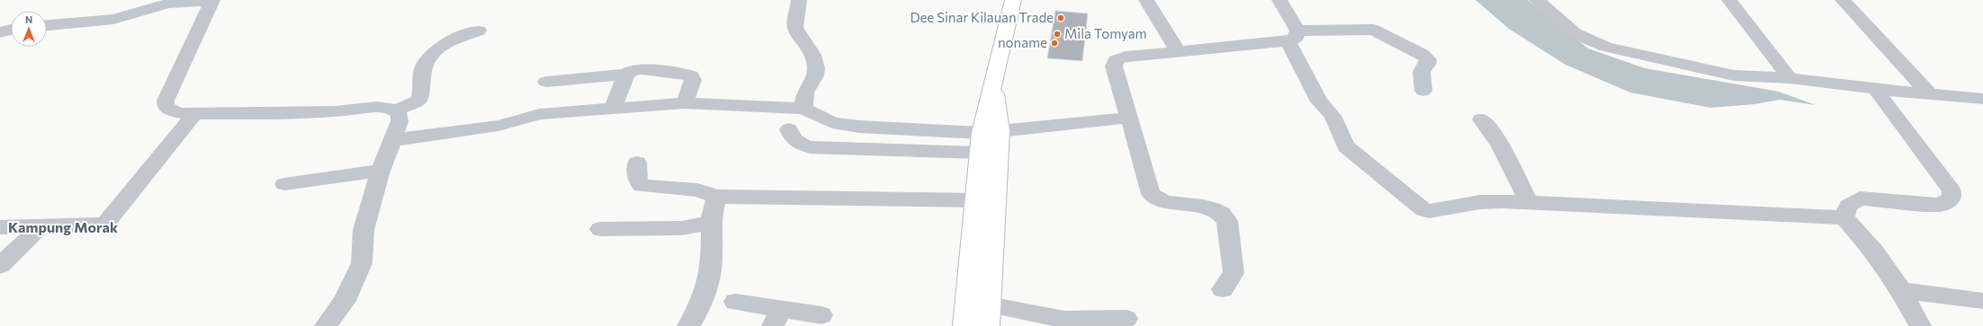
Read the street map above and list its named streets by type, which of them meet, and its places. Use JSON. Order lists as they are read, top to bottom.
{
  "districts": ["Kampung Morak"],
  "places": ["Dee Sinar Kilauan Trade", "Mila Tomyam", "noname"],
  "north": "top"
}
